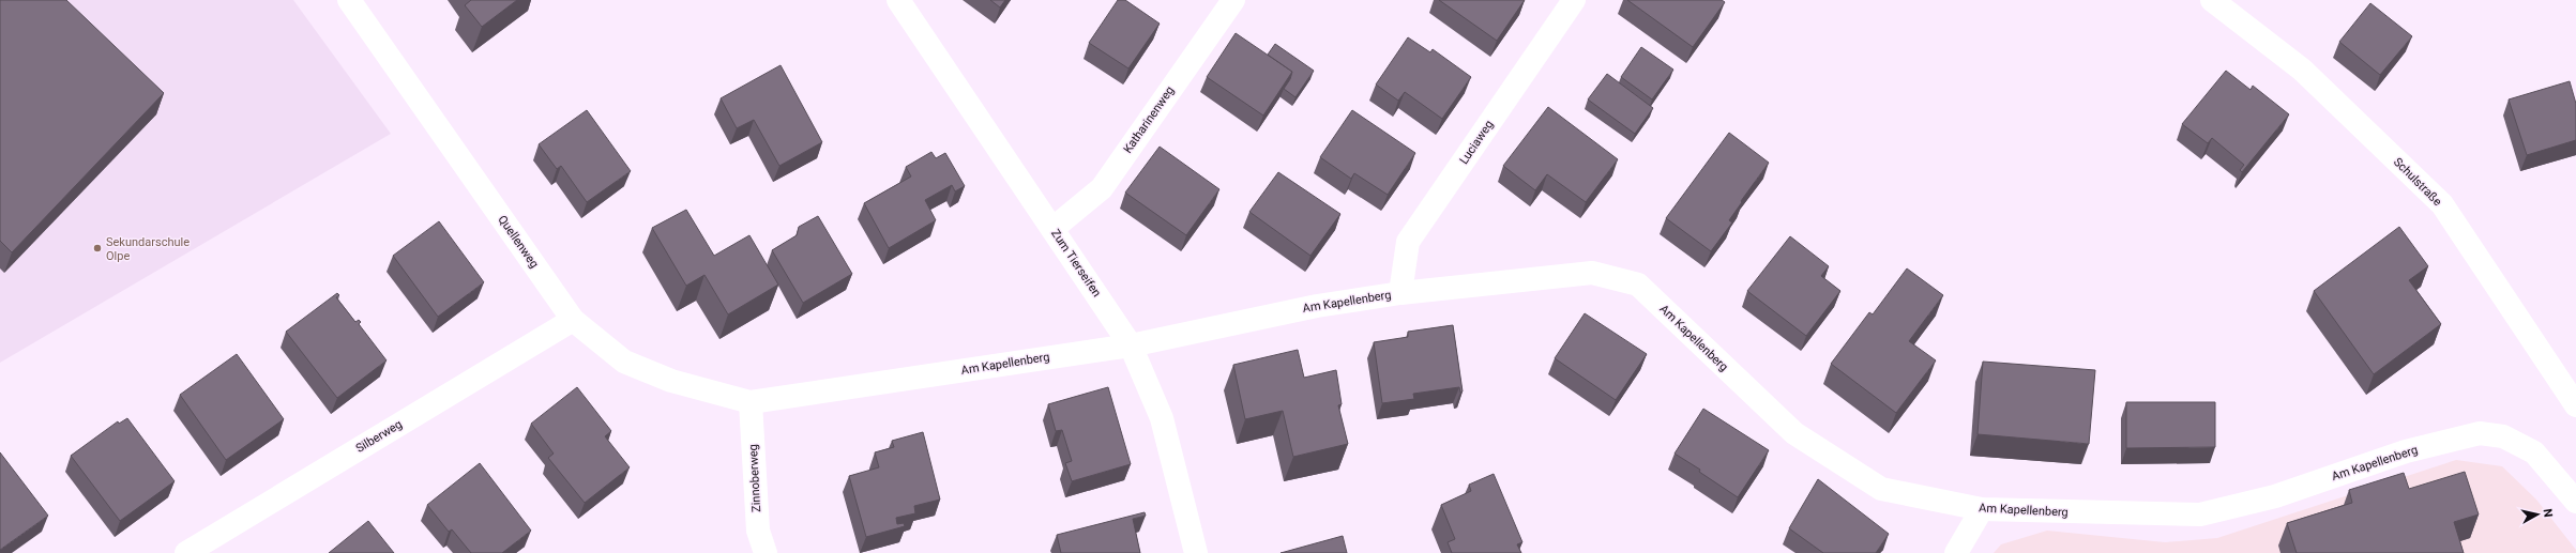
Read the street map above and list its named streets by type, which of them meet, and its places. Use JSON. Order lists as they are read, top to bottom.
{
  "streets": {
    "street": [
      "Katharinenweg",
      "Luciaweg",
      "Schulstraße",
      "Quellenweg",
      "Zum Tierseifen",
      "Am Kapellenberg",
      "Silberweg",
      "Zinnoberweg"
    ]
  },
  "crossings": [
    ["Katharinenweg", "Zum Tierseifen"],
    ["Luciaweg", "Am Kapellenberg"],
    ["Quellenweg", "Am Kapellenberg"],
    ["Quellenweg", "Silberweg"],
    ["Quellenweg", "Zinnoberweg"],
    ["Zum Tierseifen", "Am Kapellenberg"],
    ["Am Kapellenberg", "Zinnoberweg"]
  ],
  "places": ["Sekundarschule Olpe"],
  "north": "right"
}
